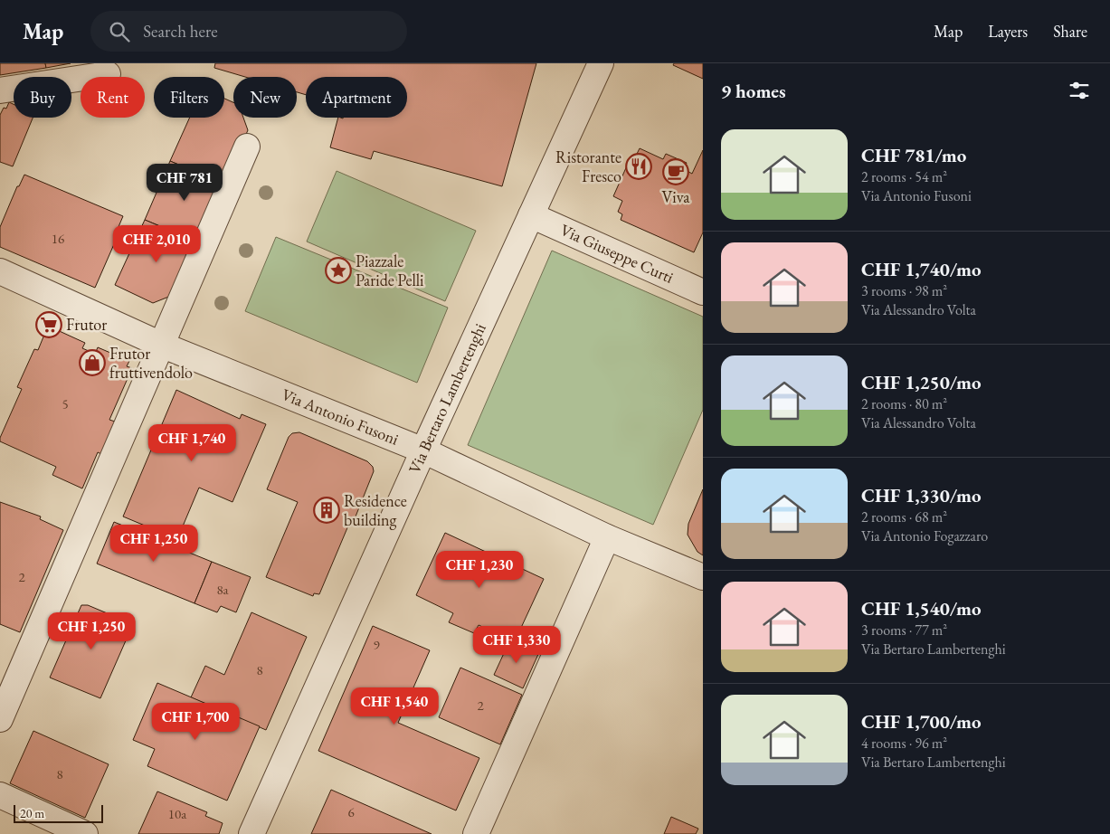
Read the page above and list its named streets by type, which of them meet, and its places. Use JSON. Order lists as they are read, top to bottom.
{
  "streets": {
    "street": ["Via Giuseppe Curti", "Via Bertaro Lambertenghi", "Via Antonio Fusoni"]
  },
  "crossings": [
    ["Via Giuseppe Curti", "Via Bertaro Lambertenghi"],
    ["Via Bertaro Lambertenghi", "Via Antonio Fusoni"]
  ],
  "places": {
    "restaurant": ["Ristorante Fresco"],
    "cafe": ["Viva"],
    "place": ["Piazzale Paride Pelli"],
    "supermarket": ["Frutor"],
    "shop": ["Frutor fruttivendolo"],
    "building": ["Residence building"]
  },
  "house_numbers": [
    "16",
    "5",
    "2",
    "8a",
    "9",
    "8",
    "2",
    "8",
    "6",
    "10a"
  ],
  "scale_bar": "20 m",
  "page": {
    "header": "Map",
    "search": "Search here",
    "nav": ["Map", "Layers", "Share"],
    "heading": "9 homes",
    "chip": [
      "Buy",
      "Rent",
      "Filters",
      "New",
      "Apartment"
    ],
    "list": [
      {
        "name": "CHF 781/mo",
        "note": "2 rooms · 54 m² · Via Antonio Fusoni"
      },
      {
        "name": "CHF 1,740/mo",
        "note": "3 rooms · 98 m² · Via Alessandro Volta"
      },
      {
        "name": "CHF 1,250/mo",
        "note": "2 rooms · 80 m² · Via Alessandro Volta"
      },
      {
        "name": "CHF 1,330/mo",
        "note": "2 rooms · 68 m² · Via Antonio Fogazzaro"
      },
      {
        "name": "CHF 1,540/mo",
        "note": "3 rooms · 77 m² · Via Bertaro Lambertenghi"
      },
      {
        "name": "CHF 1,700/mo",
        "note": "4 rooms · 96 m² · Via Bertaro Lambertenghi"
      }
    ],
    "price": [
      "CHF 781",
      "CHF 2,010",
      "CHF 1,740",
      "CHF 1,250",
      "CHF 1,230",
      "CHF 1,250",
      "CHF 1,330",
      "CHF 1,540",
      "CHF 1,700"
    ],
    "scale": "20 m"
  }
}
